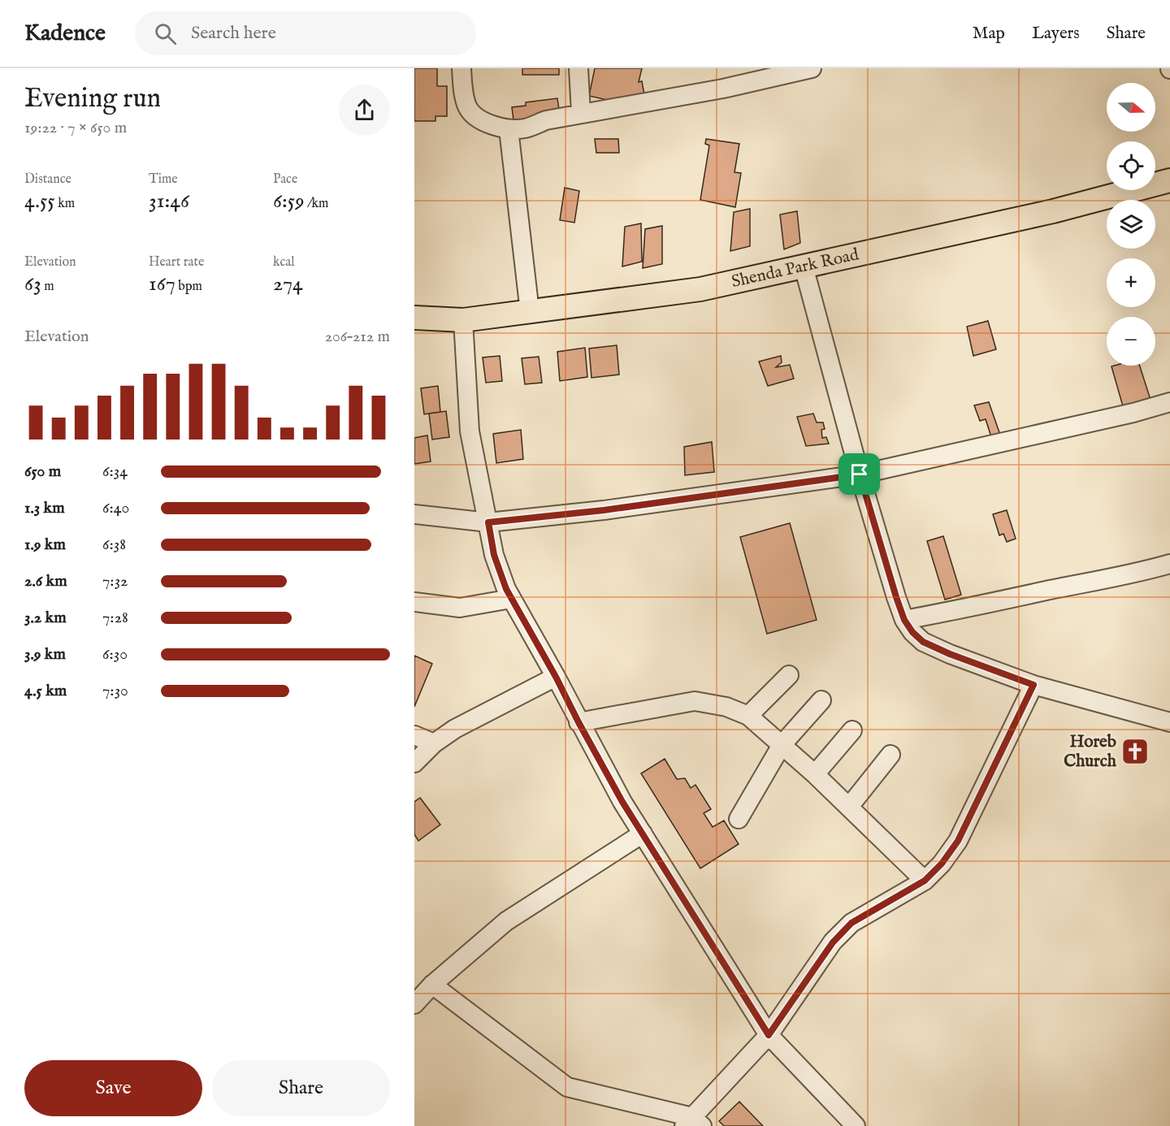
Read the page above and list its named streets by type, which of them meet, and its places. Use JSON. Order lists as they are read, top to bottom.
{
  "streets": {
    "main road": ["Shenda Park Road"]
  },
  "places": {
    "church": ["Horeb Church"]
  },
  "north": "right",
  "page": {
    "header": "Kadence",
    "search": "Search here",
    "nav": ["Map", "Layers", "Share"],
    "heading": ["Evening run", "19:22 · 7 × 650 m"],
    "map_buttons": ["+", "−"],
    "stats": [
      ["Distance", "4.55 km"],
      ["Time", "31:46"],
      ["Pace", "6:59 /km"],
      ["Elevation", "63 m"],
      ["Heart rate", "167 bpm"],
      ["kcal", "274"]
    ],
    "chart": ["Elevation", "206–212 m"],
    "list": [
      {
        "name": "650 m",
        "note": "6:34"
      },
      {
        "name": "1.3 km",
        "note": "6:40"
      },
      {
        "name": "1.9 km",
        "note": "6:38"
      },
      {
        "name": "2.6 km",
        "note": "7:32"
      },
      {
        "name": "3.2 km",
        "note": "7:28"
      },
      {
        "name": "3.9 km",
        "note": "6:30"
      },
      {
        "name": "4.5 km",
        "note": "7:30"
      }
    ],
    "buttons": ["Save", "Share"]
  }
}
